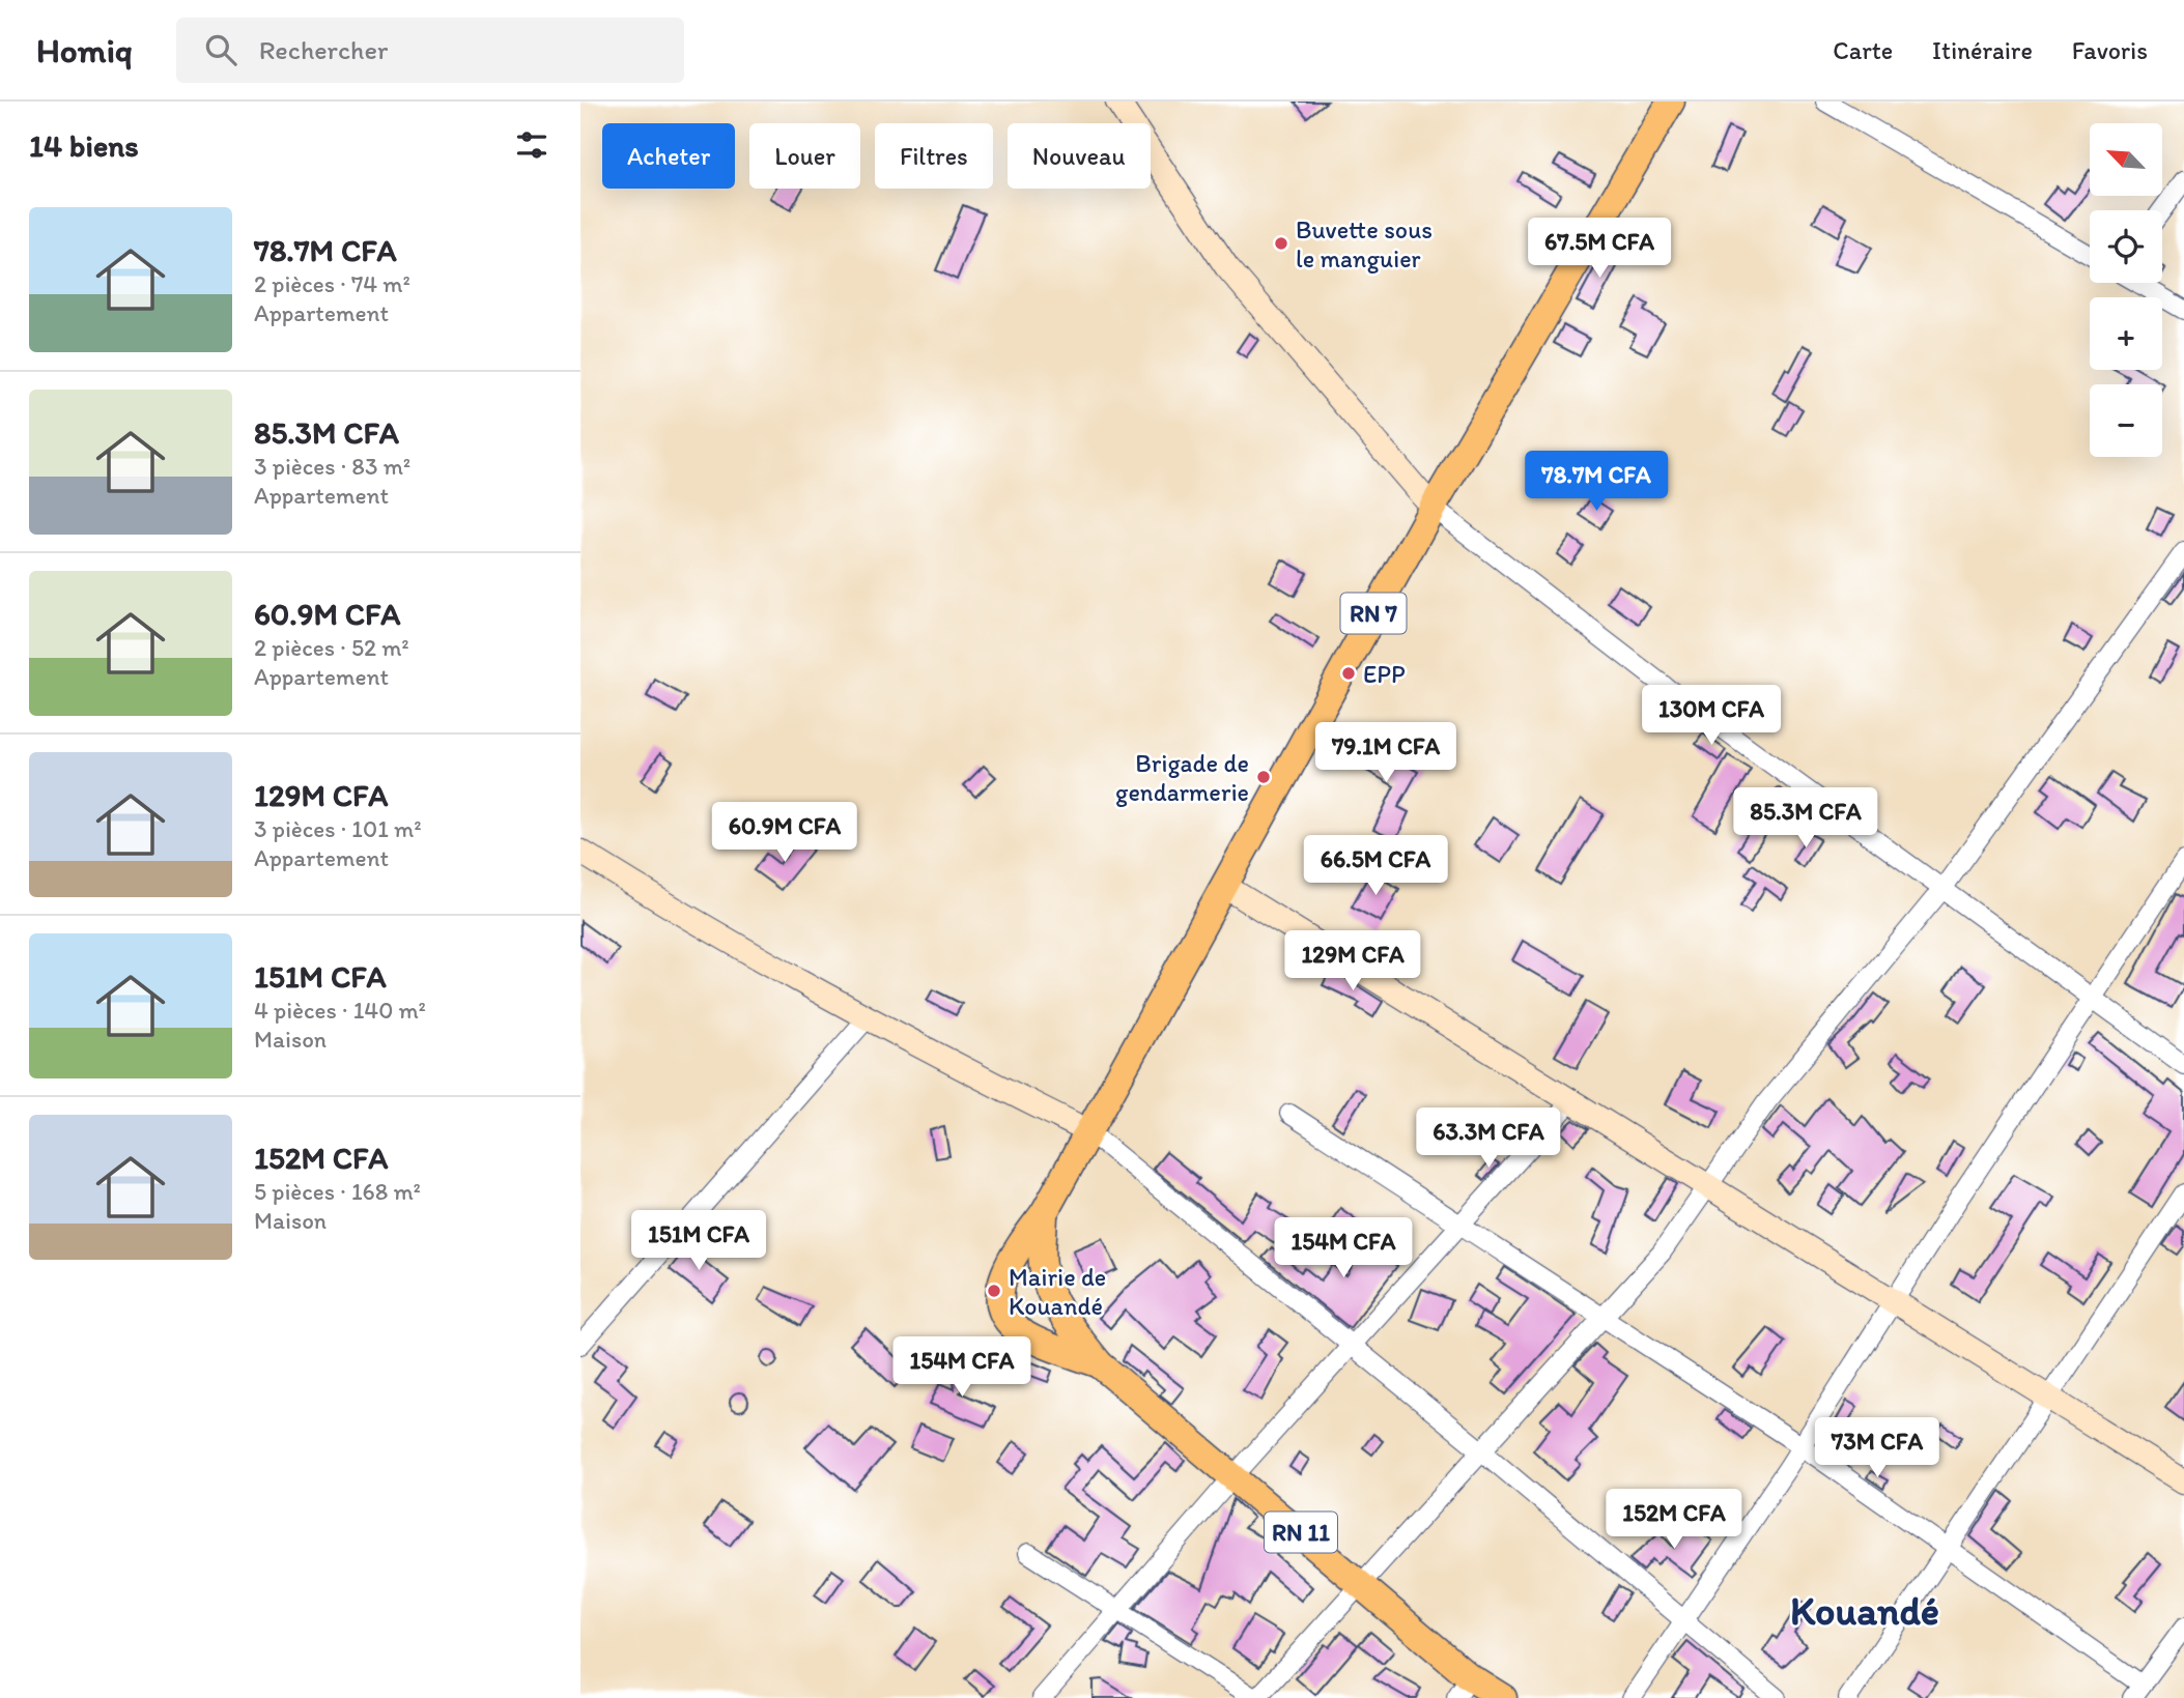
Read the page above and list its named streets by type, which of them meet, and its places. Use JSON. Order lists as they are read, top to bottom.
{
  "streets": {
    "main road": ["RN 7", "RN 11"]
  },
  "crossings": [
    ["RN 7", "RN 11"]
  ],
  "districts": ["Kouandé"],
  "places": [
    "Buvette sous le manguier",
    "EPP",
    "Brigade de gendarmerie",
    "Mairie de Kouandé"
  ],
  "north": "top left",
  "page": {
    "header": "Homiq",
    "search": "Rechercher",
    "nav": ["Carte", "Itinéraire", "Favoris"],
    "heading": "14 biens",
    "map_buttons": ["+", "−"],
    "chip": [
      "Acheter",
      "Louer",
      "Filtres",
      "Nouveau"
    ],
    "list": [
      {
        "name": "78.7M CFA",
        "note": "2 pièces · 74 m² · Appartement"
      },
      {
        "name": "85.3M CFA",
        "note": "3 pièces · 83 m² · Appartement"
      },
      {
        "name": "60.9M CFA",
        "note": "2 pièces · 52 m² · Appartement"
      },
      {
        "name": "129M CFA",
        "note": "3 pièces · 101 m² · Appartement"
      },
      {
        "name": "151M CFA",
        "note": "4 pièces · 140 m² · Maison"
      },
      {
        "name": "152M CFA",
        "note": "5 pièces · 168 m² · Maison"
      }
    ],
    "price": [
      "67.5M CFA",
      "78.7M CFA",
      "130M CFA",
      "79.1M CFA",
      "85.3M CFA",
      "60.9M CFA",
      "66.5M CFA",
      "129M CFA",
      "63.3M CFA",
      "151M CFA",
      "154M CFA",
      "154M CFA",
      "73M CFA",
      "152M CFA"
    ]
  }
}
